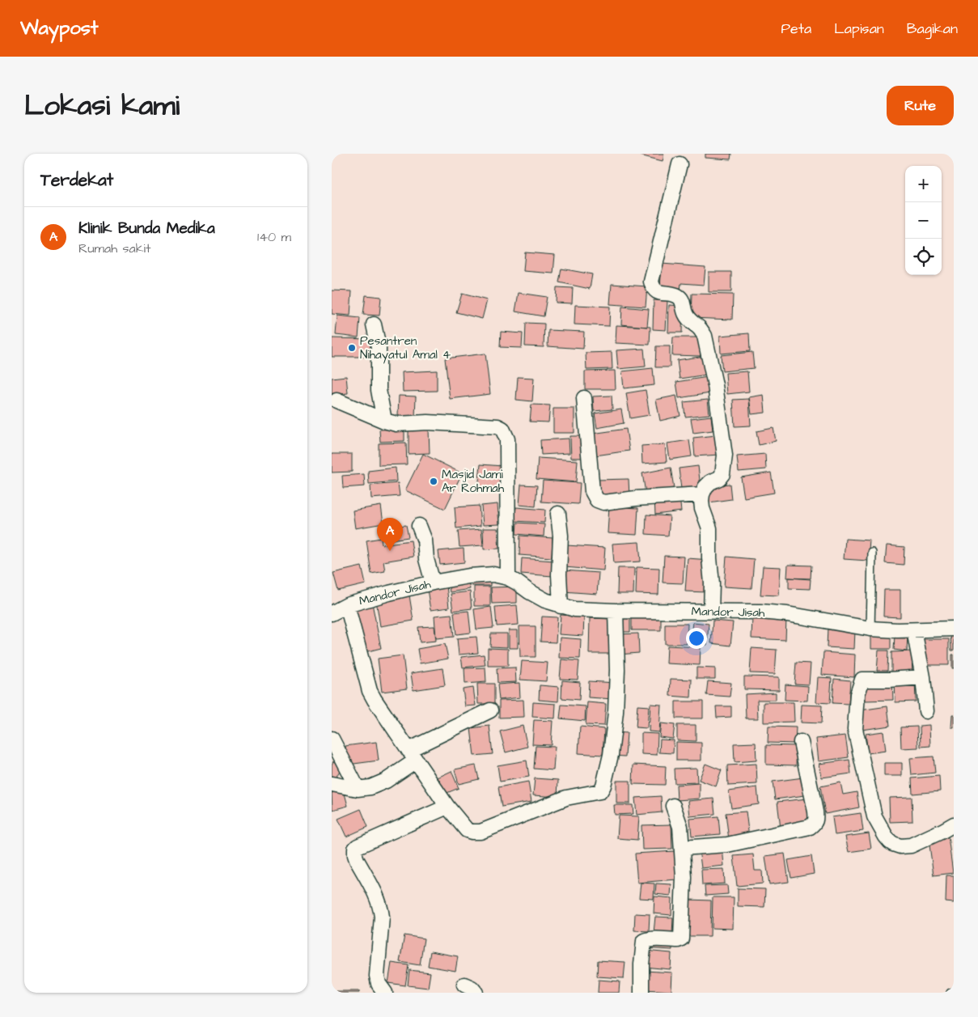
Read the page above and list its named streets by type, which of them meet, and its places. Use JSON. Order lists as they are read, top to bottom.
{
  "streets": {
    "street": ["Mandor Jisah"]
  },
  "places": ["Pesantren Nihayatul Amal 4", "Masjid Jami Ar Rohmah"],
  "page": {
    "header": "Waypost",
    "nav": ["Peta", "Lapisan", "Bagikan"],
    "title": "Lokasi kami",
    "buttons": "Rute",
    "heading": "Terdekat",
    "map_buttons": ["+", "−"],
    "list": [
      {
        "mark": "A",
        "name": "Klinik Bunda Medika",
        "note": "Rumah sakit",
        "value": "140 m"
      }
    ],
    "pins": "A"
  }
}
